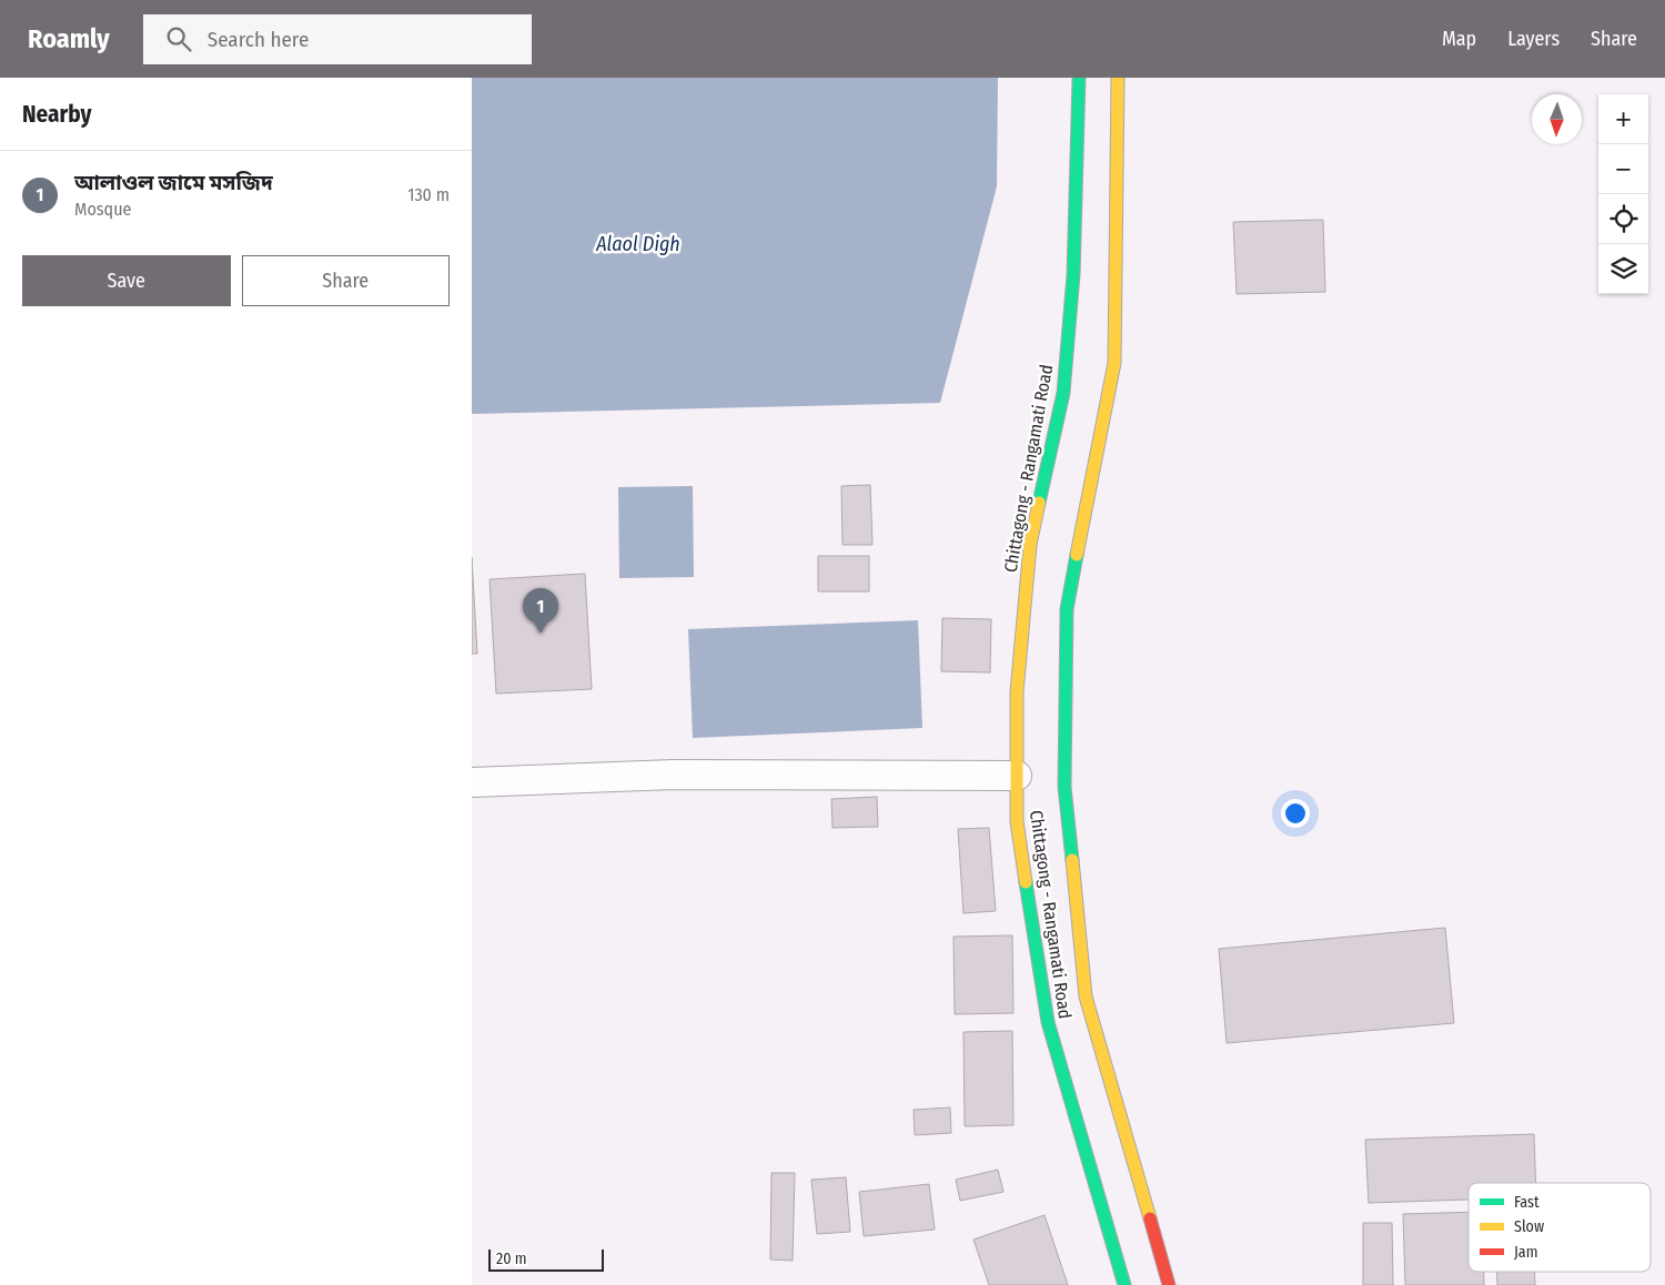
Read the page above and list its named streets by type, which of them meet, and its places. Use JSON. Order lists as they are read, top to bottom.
{
  "streets": {
    "highway": ["Chittagong - Rangamati Road"]
  },
  "water": ["Alaol Digh"],
  "legend": ["Fast", "Slow", "Jam"],
  "scale_bar": "20 m",
  "north": "bottom",
  "page": {
    "header": "Roamly",
    "search": "Search here",
    "nav": ["Map", "Layers", "Share"],
    "heading": "Nearby",
    "map_buttons": ["+", "−"],
    "list": [
      {
        "mark": "1",
        "name": "আলাওল জামে মসজিদ",
        "note": "Mosque",
        "value": "130 m"
      }
    ],
    "buttons": ["Save", "Share"],
    "pins": "1",
    "scale": "20 m"
  }
}
